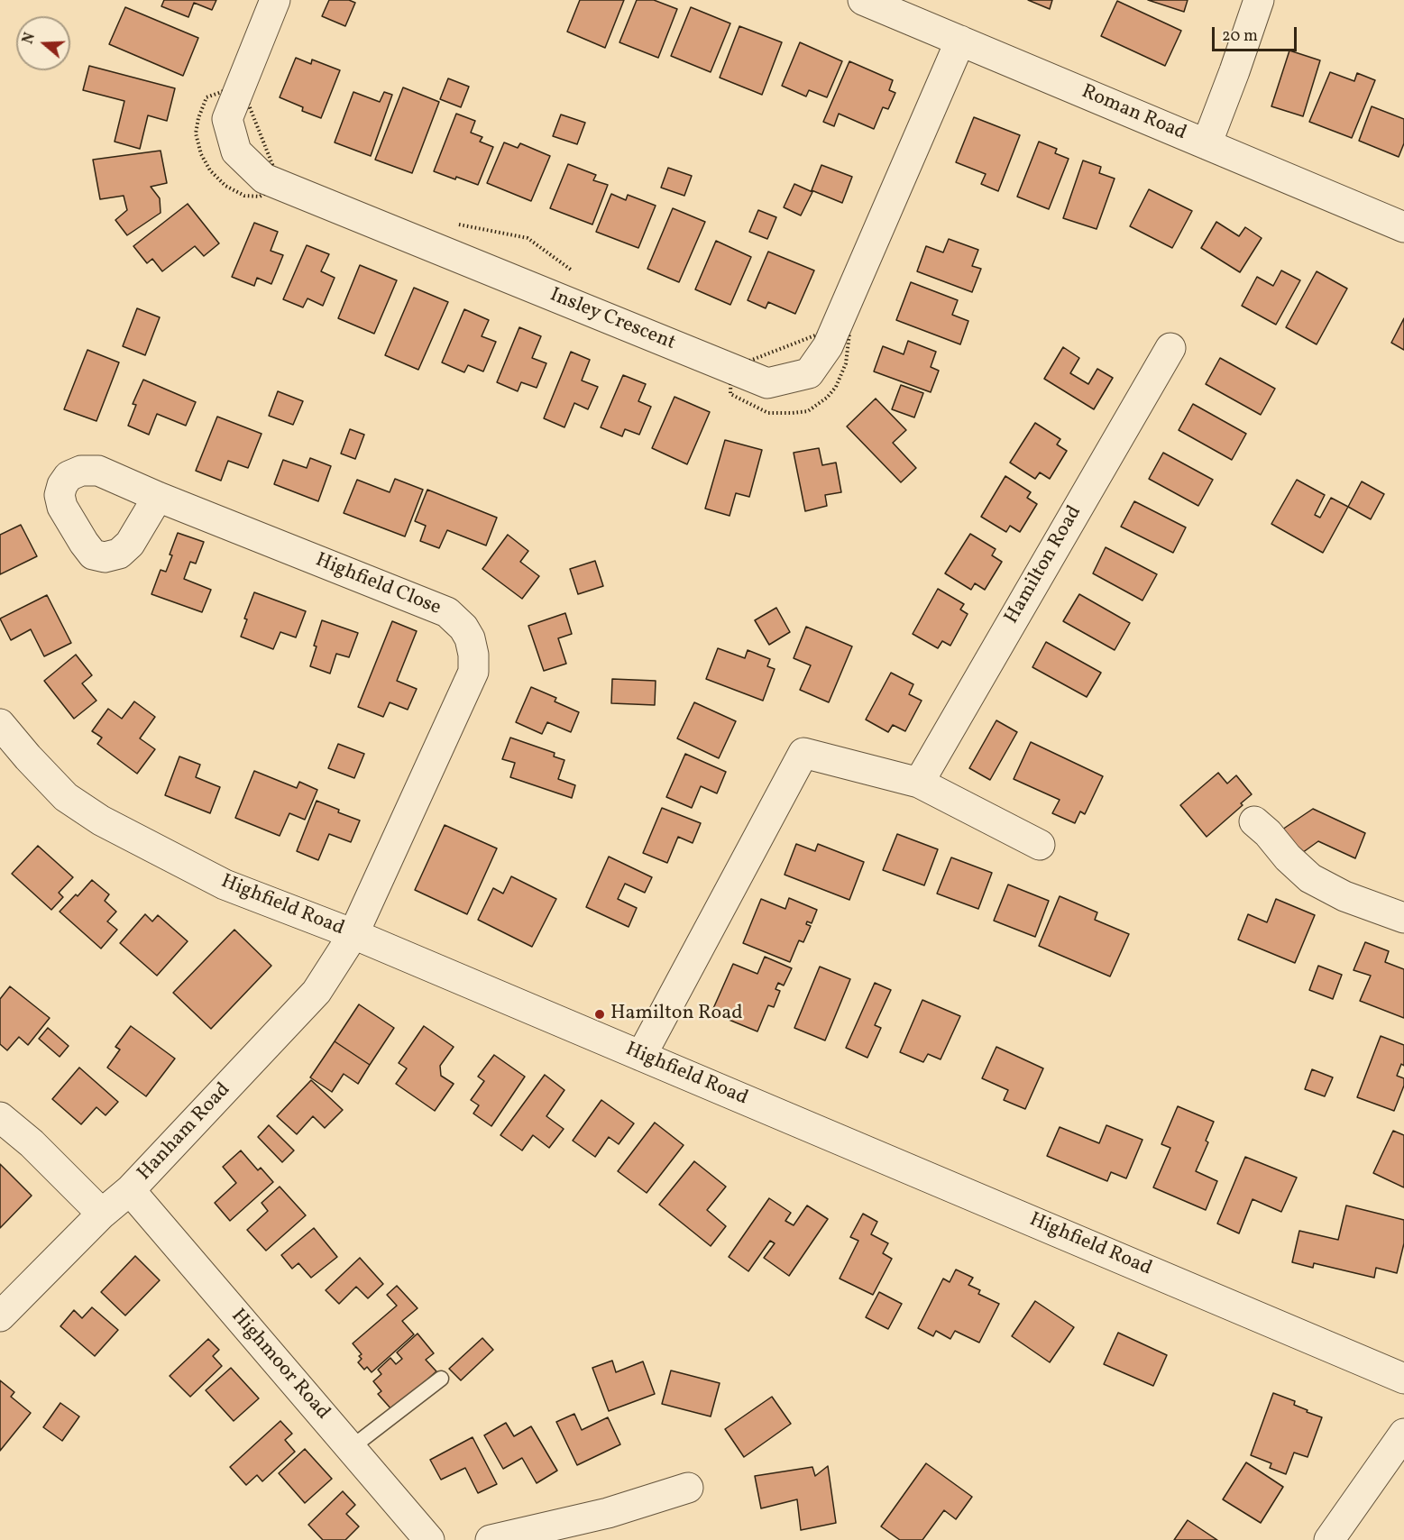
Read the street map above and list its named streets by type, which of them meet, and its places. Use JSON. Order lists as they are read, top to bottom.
{
  "streets": {
    "street": [
      "Roman Road",
      "Insley Crescent",
      "Hamilton Road",
      "Highfield Close",
      "Highfield Road",
      "Hanham Road",
      "Highmoor Road"
    ]
  },
  "crossings": [
    ["Roman Road", "Insley Crescent"],
    ["Highfield Close", "Highfield Road"],
    ["Highfield Close", "Hanham Road"],
    ["Highfield Road", "Hanham Road"],
    ["Hanham Road", "Highmoor Road"]
  ],
  "places": ["Hamilton Road"],
  "scale_bar": "20 m",
  "north": "left"
}
